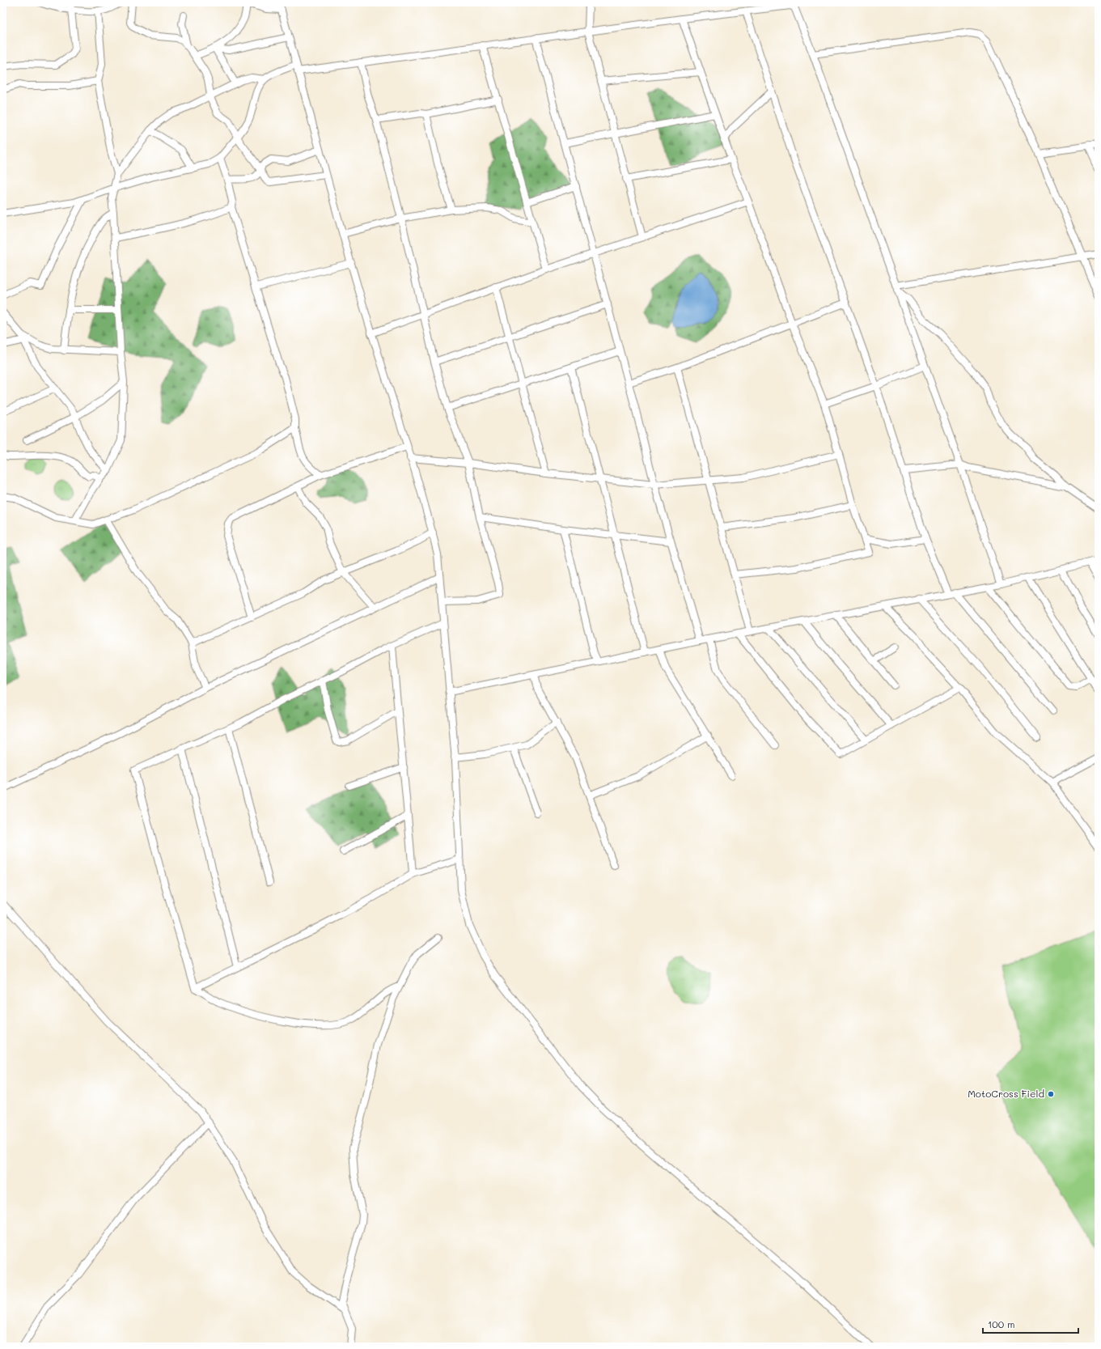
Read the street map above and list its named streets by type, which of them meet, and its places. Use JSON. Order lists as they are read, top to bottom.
{
  "places": ["MotoCross Field"],
  "scale_bar": "100 m"
}
